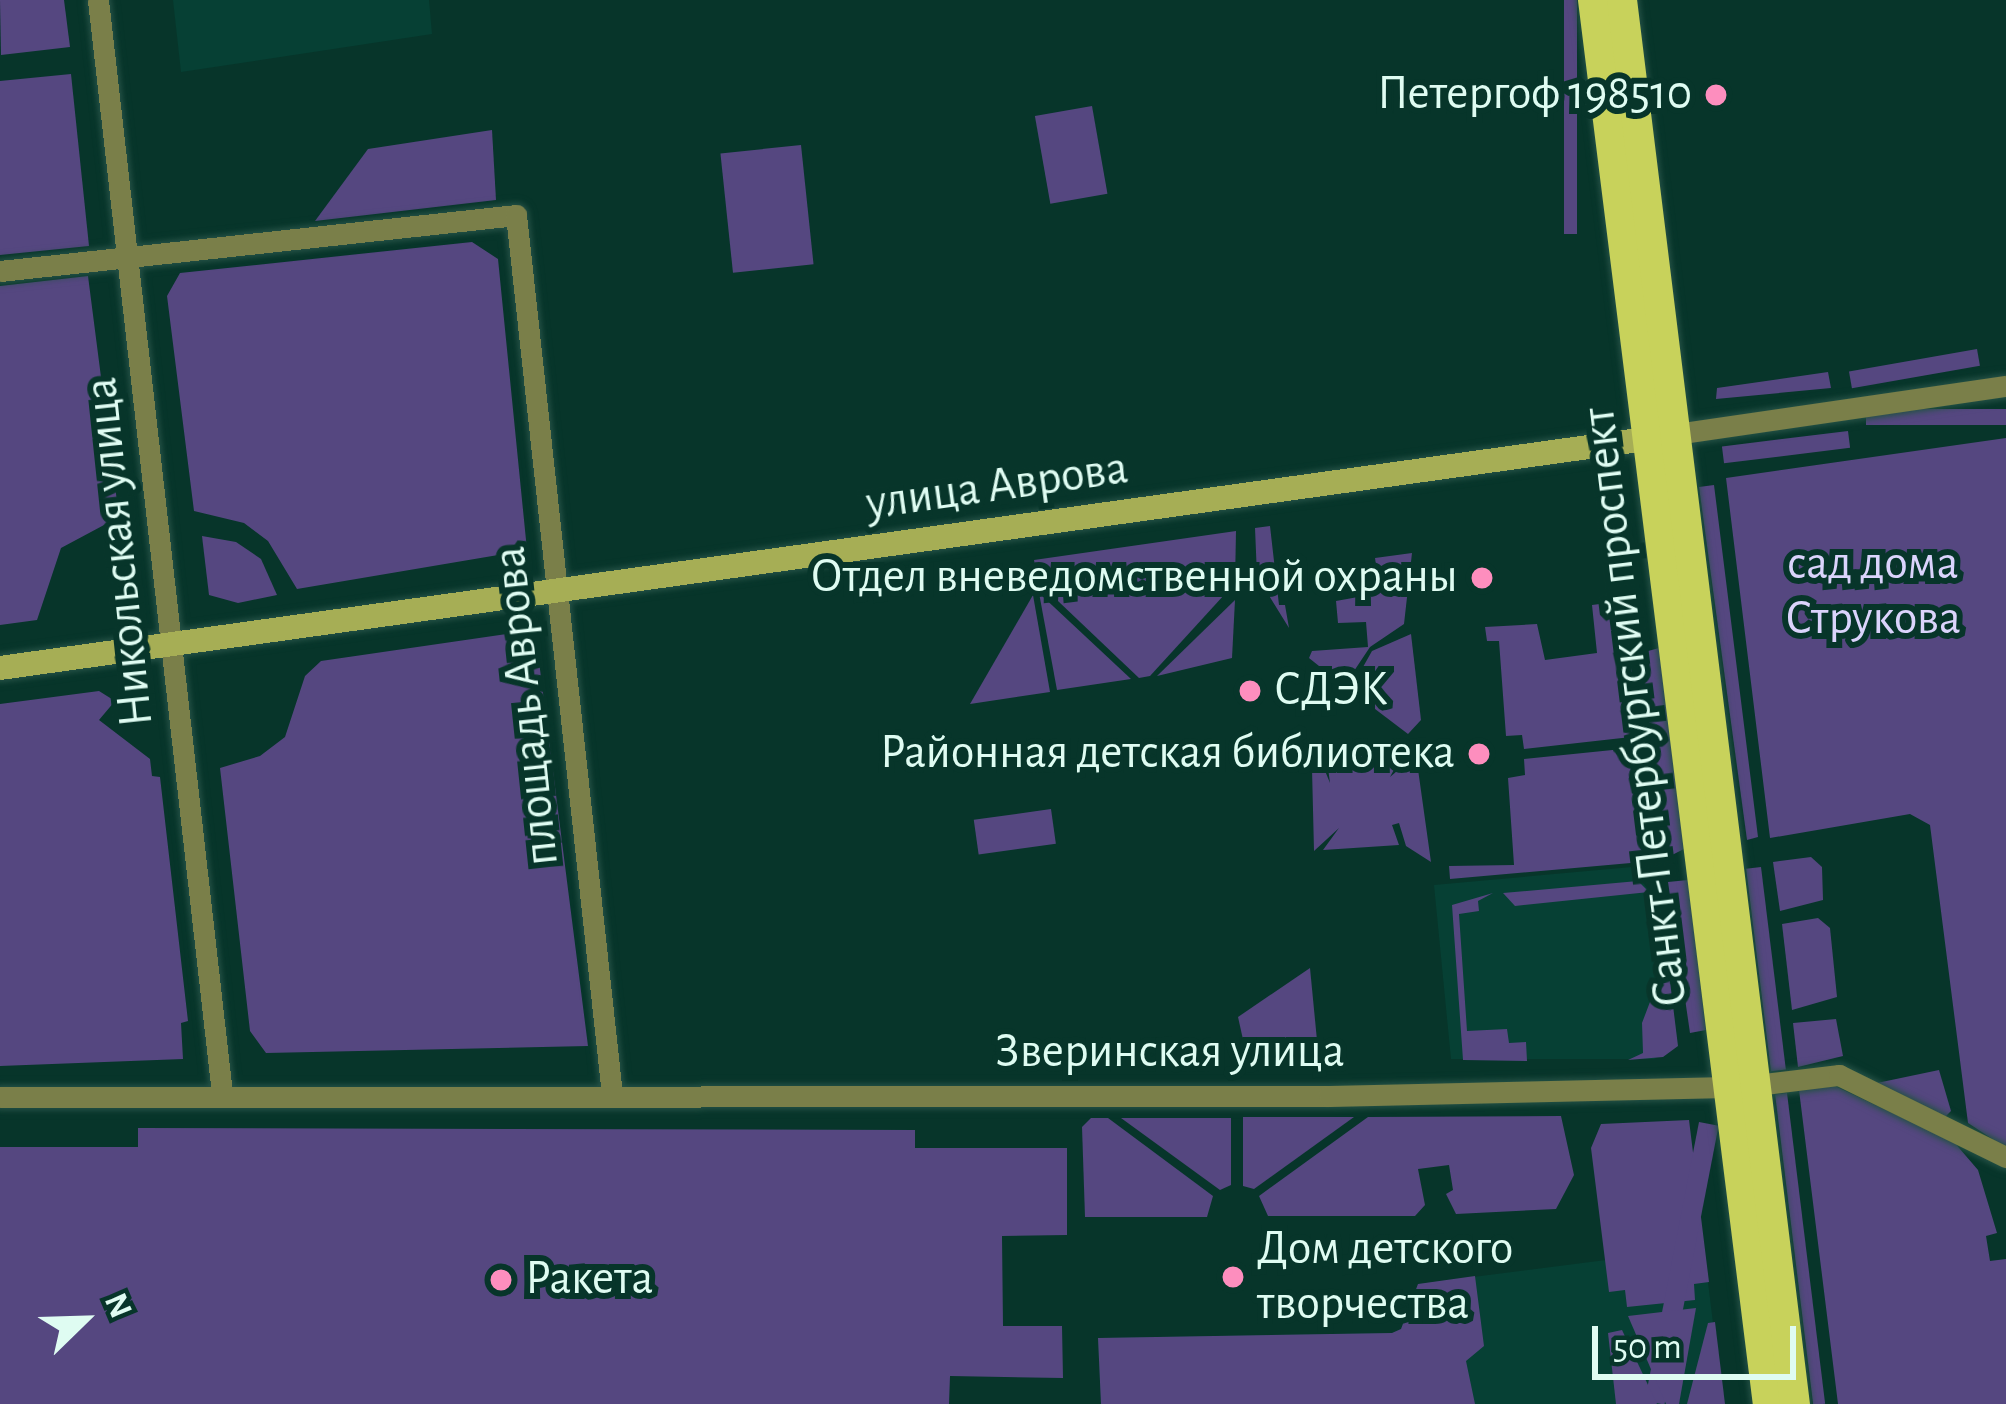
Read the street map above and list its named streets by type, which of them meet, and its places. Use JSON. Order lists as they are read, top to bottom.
{
  "streets": {
    "main road": ["Санкт-Петербургский проспект"],
    "street": [
      "улица Аврова",
      "Никольская улица",
      "площадь Аврова",
      "Зверинская улица"
    ]
  },
  "crossings": [
    ["улица Аврова", "Никольская улица"],
    ["улица Аврова", "площадь Аврова"],
    ["улица Аврова", "Санкт-Петербургский проспект"],
    ["Никольская улица", "площадь Аврова"],
    ["площадь Аврова", "Зверинская улица"],
    ["Санкт-Петербургский проспект", "Зверинская улица"]
  ],
  "parks": ["сад дома Струкова"],
  "places": [
    "Петергоф 198510",
    "Отдел вневедомственной охраны",
    "СДЭК",
    "Районная детская библиотека",
    "Дом детского творчества",
    "Ракета"
  ],
  "scale_bar": "50 m",
  "north": "top right"
}
